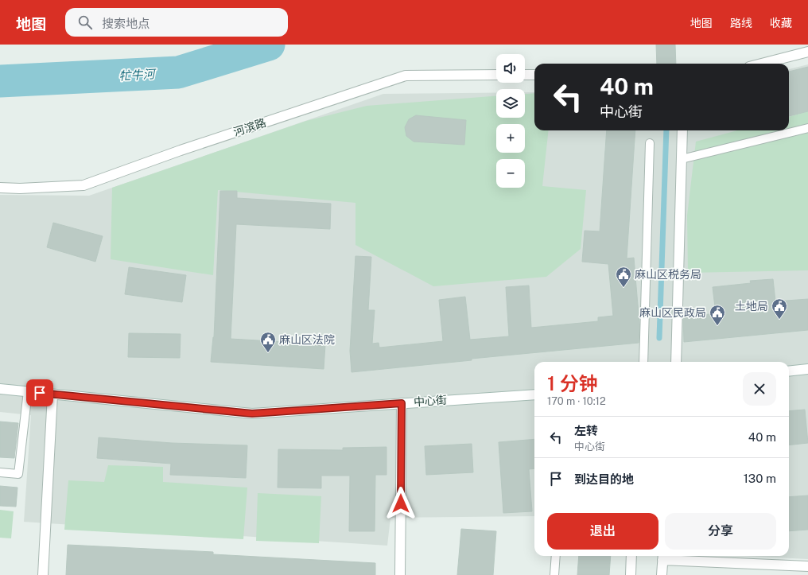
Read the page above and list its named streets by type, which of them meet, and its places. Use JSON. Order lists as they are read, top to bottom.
{
  "streets": {
    "street": ["河滨路", "中心街"]
  },
  "water": ["牤牛河"],
  "places": {
    "public building": [
      "麻山区税务局",
      "土地局",
      "麻山区民政局",
      "麻山区法院"
    ]
  },
  "page": {
    "header": "地图",
    "search": "搜索地点",
    "nav": ["地图", "路线", "收藏"],
    "map_buttons": ["+", "−"],
    "turn": ["40 m", "中心街"],
    "heading": ["1 分钟", "170 m · 10:12"],
    "list": [
      {
        "name": "左转",
        "note": "中心街",
        "value": "40 m"
      },
      {
        "name": "到达目的地",
        "value": "130 m"
      }
    ],
    "buttons": ["退出", "分享"]
  }
}
